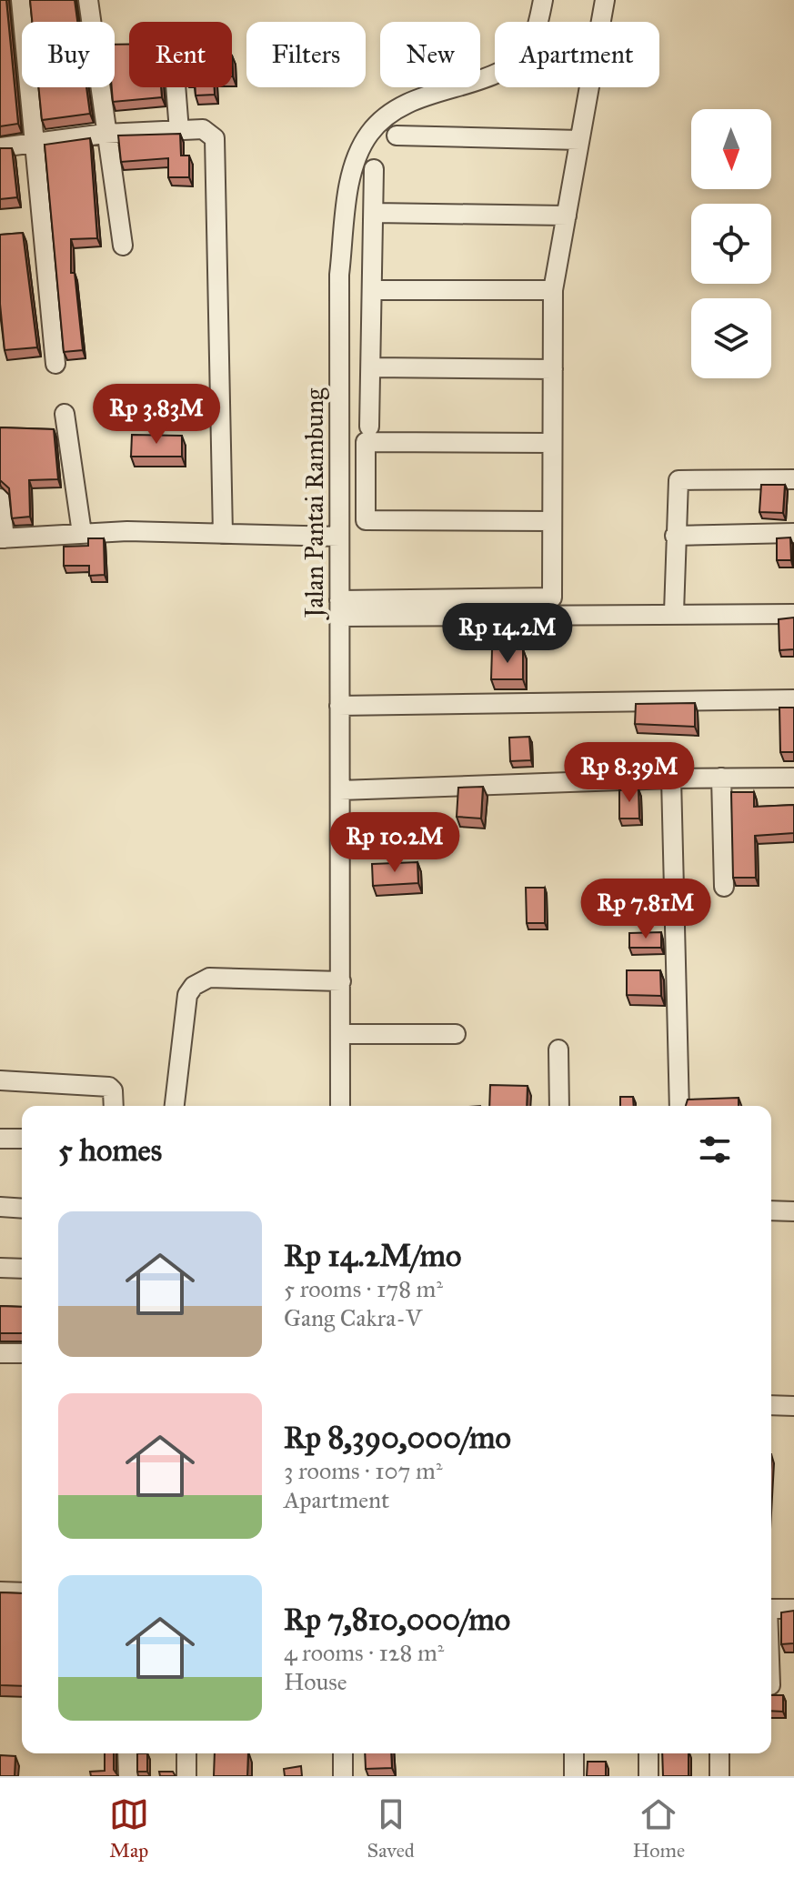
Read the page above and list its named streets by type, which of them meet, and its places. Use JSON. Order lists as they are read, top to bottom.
{
  "streets": {
    "street": ["Jalan Pantai Rambung"]
  },
  "north": "bottom",
  "page": {
    "chip": [
      "Buy",
      "Rent",
      "Filters",
      "New",
      "Apartment"
    ],
    "price": [
      "Rp 3.83M",
      "Rp 14.2M",
      "Rp 8.39M",
      "Rp 10.2M",
      "Rp 7.81M"
    ],
    "heading": "5 homes",
    "list": [
      {
        "name": "Rp 14.2M/mo",
        "note": "5 rooms · 178 m² · Gang Cakra-V"
      },
      {
        "name": "Rp 8,390,000/mo",
        "note": "3 rooms · 107 m² · Apartment"
      },
      {
        "name": "Rp 7,810,000/mo",
        "note": "4 rooms · 128 m² · House"
      }
    ],
    "tabs": ["Map", "Saved", "Home"]
  }
}
